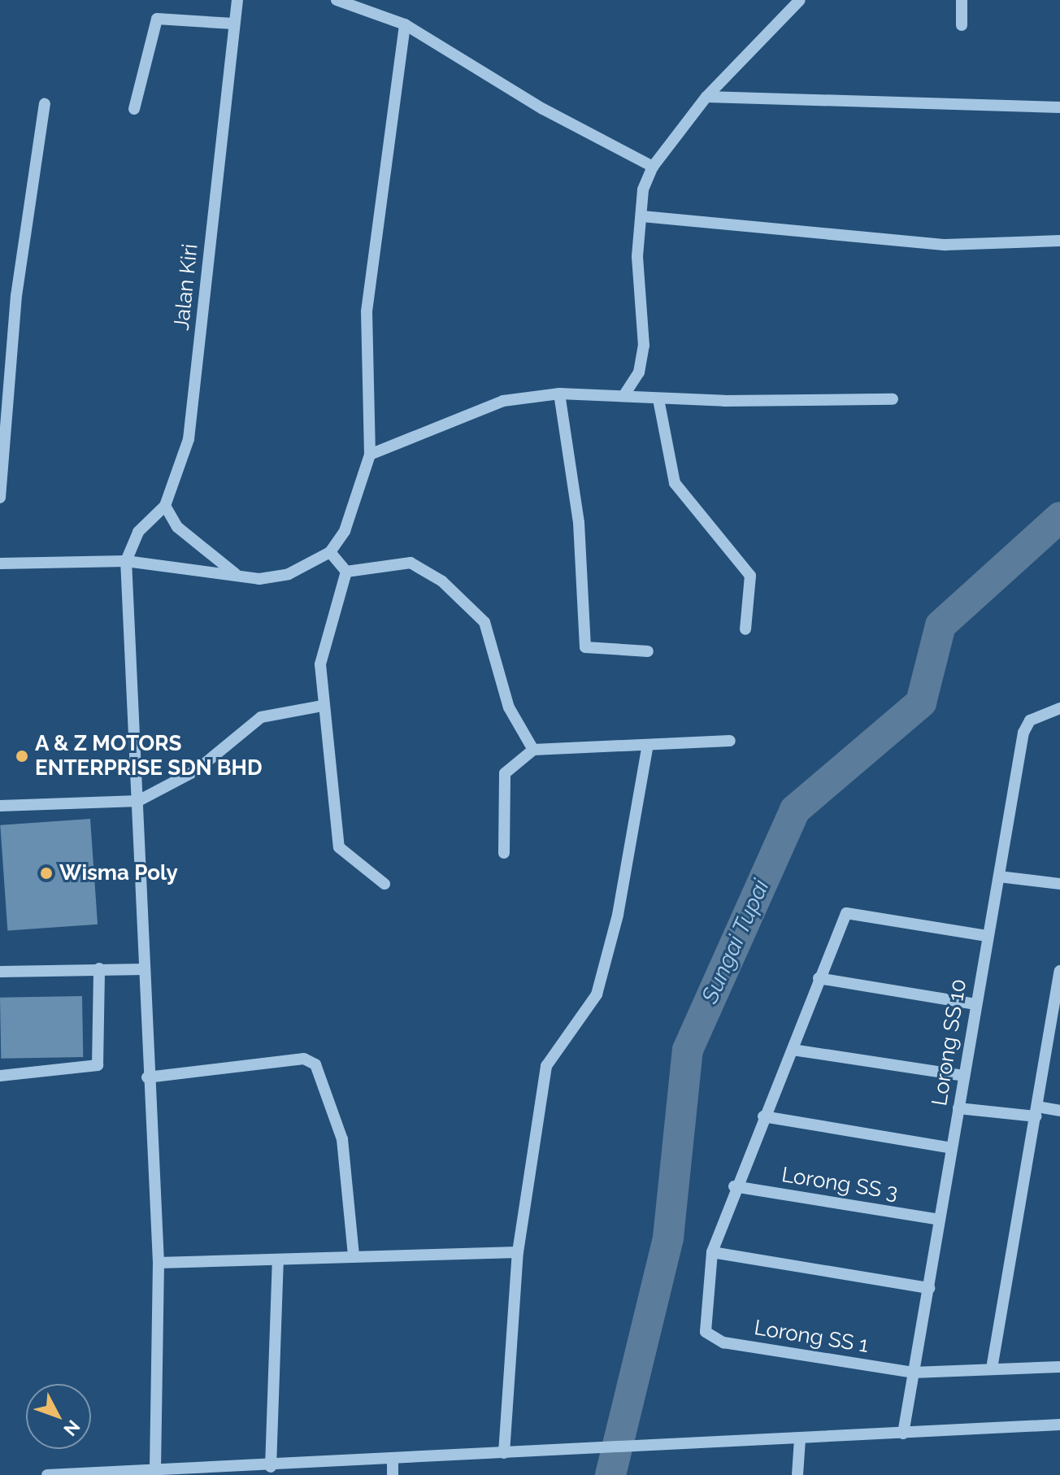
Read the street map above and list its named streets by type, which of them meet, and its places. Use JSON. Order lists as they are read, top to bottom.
{
  "streets": {
    "street": [
      "Jalan Kiri",
      "Lorong SS 10",
      "Lorong SS 3",
      "Lorong SS 1"
    ]
  },
  "crossings": [
    ["Lorong SS 10", "Lorong SS 3"],
    ["Lorong SS 10", "Lorong SS 1"]
  ],
  "water": ["Sungai Tupai"],
  "places": ["A & Z MOTORS ENTERPRISE SDN BHD", "Wisma Poly"],
  "north": "bottom right"
}
